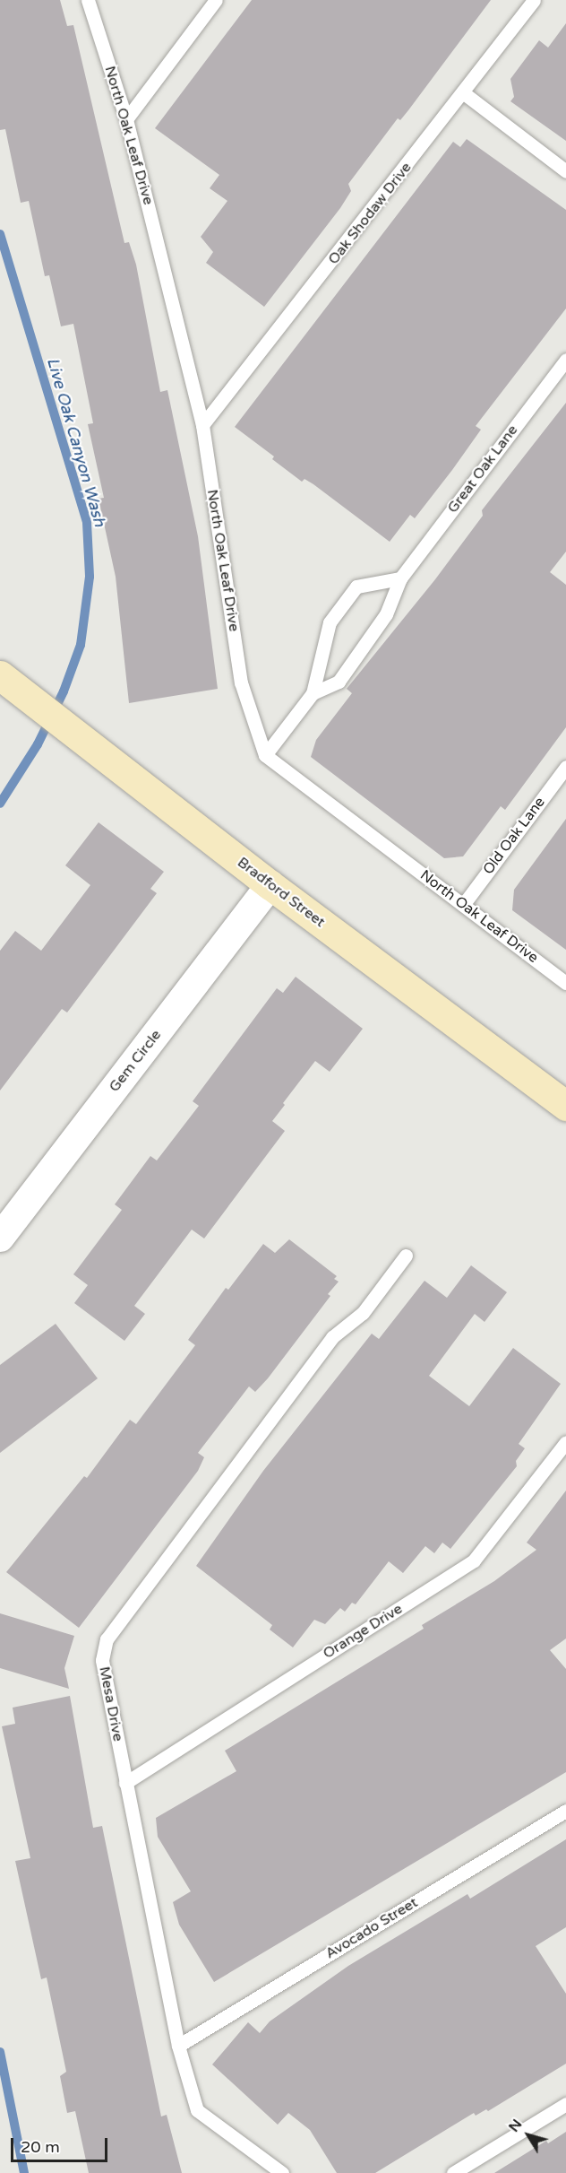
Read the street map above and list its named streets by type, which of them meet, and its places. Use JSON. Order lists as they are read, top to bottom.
{
  "streets": {
    "street": ["Bradford Street", "Gem Circle"],
    "lane": [
      "North Oak Leaf Drive",
      "Oak Shodaw Drive",
      "Great Oak Lane",
      "Old Oak Lane",
      "Orange Drive",
      "Mesa Drive",
      "Avocado Street"
    ]
  },
  "crossings": [
    ["North Oak Leaf Drive", "Oak Shodaw Drive"],
    ["North Oak Leaf Drive", "Great Oak Lane"],
    ["North Oak Leaf Drive", "Old Oak Lane"],
    ["Bradford Street", "Gem Circle"],
    ["Orange Drive", "Mesa Drive"],
    ["Mesa Drive", "Avocado Street"]
  ],
  "water": ["Live Oak Canyon Wash"],
  "scale_bar": "20 m",
  "north": "top left"
}
